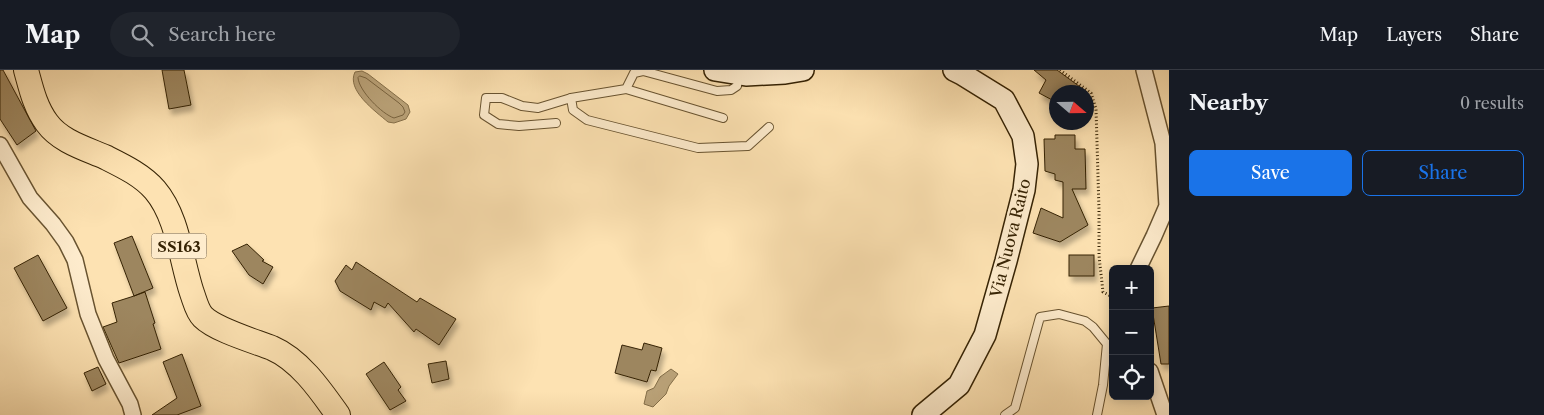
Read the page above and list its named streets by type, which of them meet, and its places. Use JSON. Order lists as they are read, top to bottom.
{
  "streets": {
    "main road": ["SS163"],
    "street": ["Via Nuova Raito"]
  },
  "north": "right",
  "page": {
    "header": "Map",
    "search": "Search here",
    "nav": ["Map", "Layers", "Share"],
    "heading": ["Nearby", "0 results"],
    "buttons": ["Save", "Share"],
    "map_buttons": ["+", "−"]
  }
}
